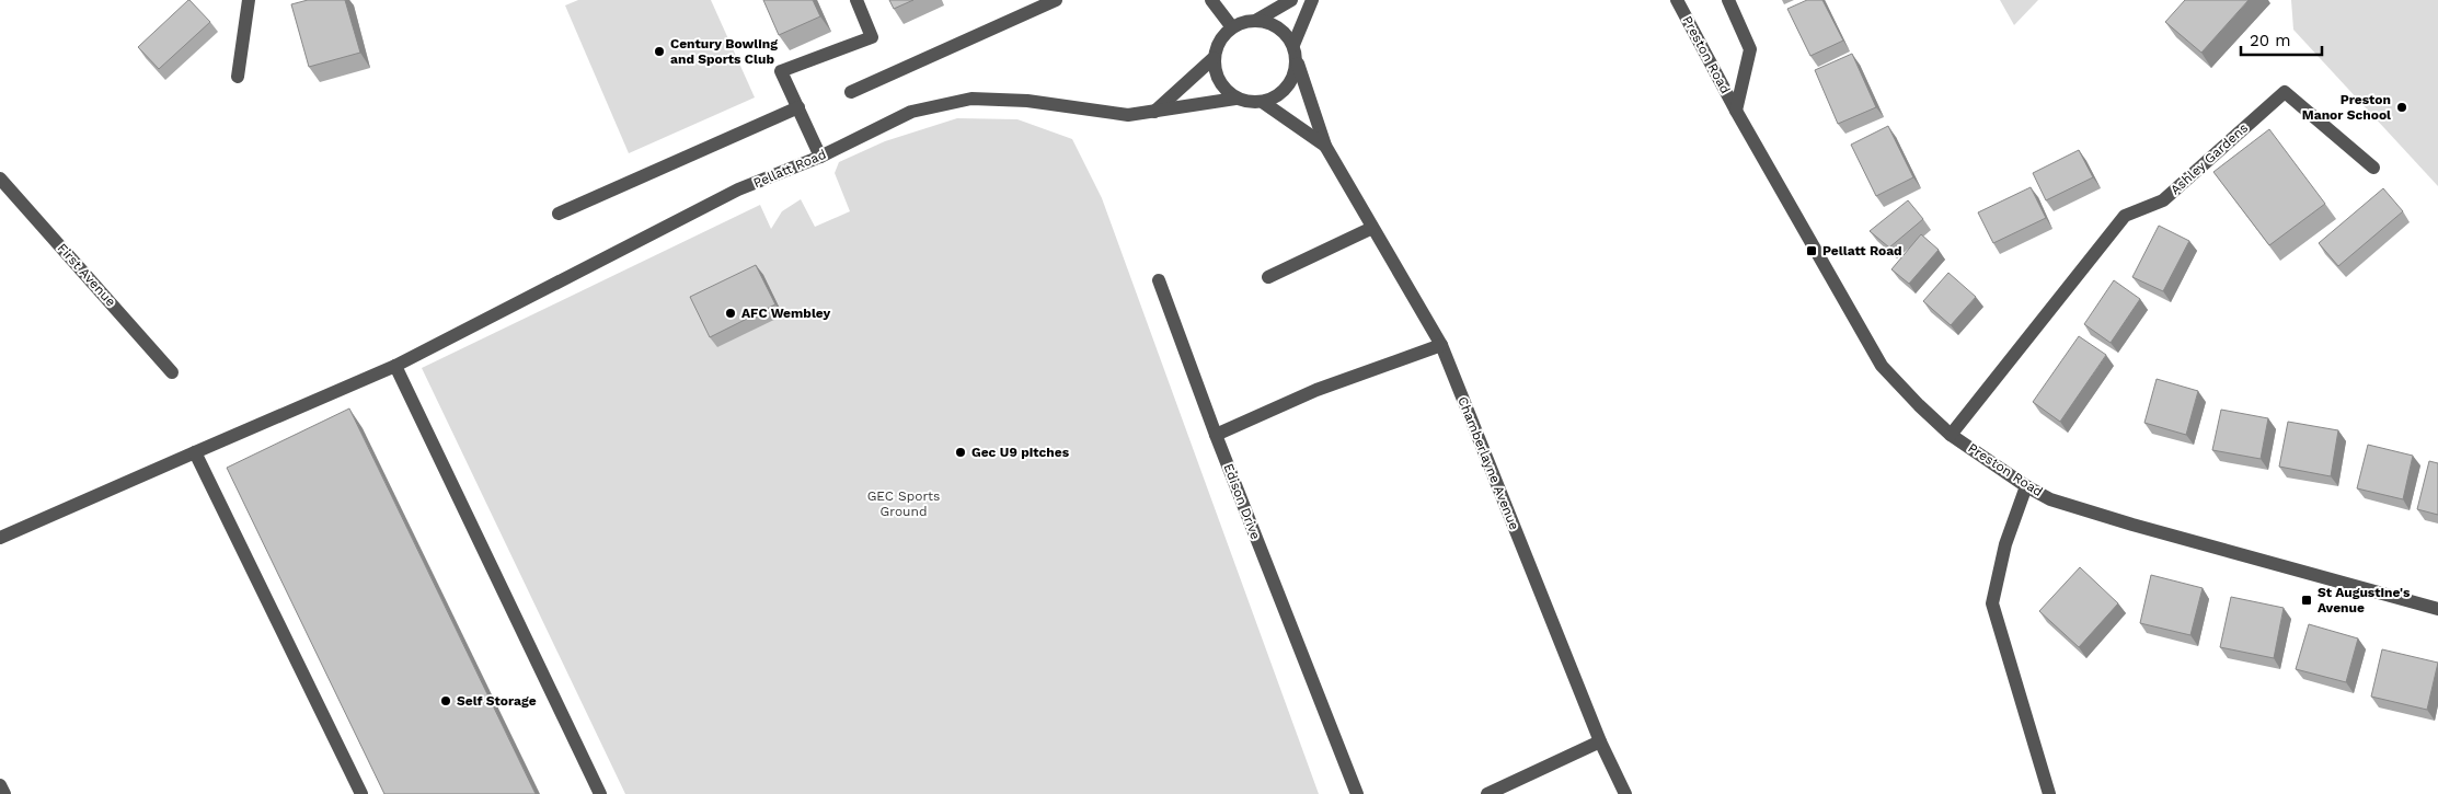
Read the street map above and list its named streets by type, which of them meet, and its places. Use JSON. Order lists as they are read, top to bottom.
{
  "streets": {
    "street": [
      "Preston Road",
      "Ashley Gardens",
      "Pellatt Road",
      "First Avenue",
      "Chamberlayne Avenue",
      "Edison Drive"
    ]
  },
  "crossings": [
    ["Preston Road", "Ashley Gardens"],
    ["Pellatt Road", "Chamberlayne Avenue"]
  ],
  "parks": ["GEC Sports Ground"],
  "places": {
    "other": [
      "Century Bowling and Sports Club",
      "Preston Manor School",
      "AFC Wembley",
      "Gec U9 pitches",
      "Self Storage"
    ],
    "transit": ["Pellatt Road", "St Augustine's Avenue"]
  },
  "scale_bar": "20 m"
}
